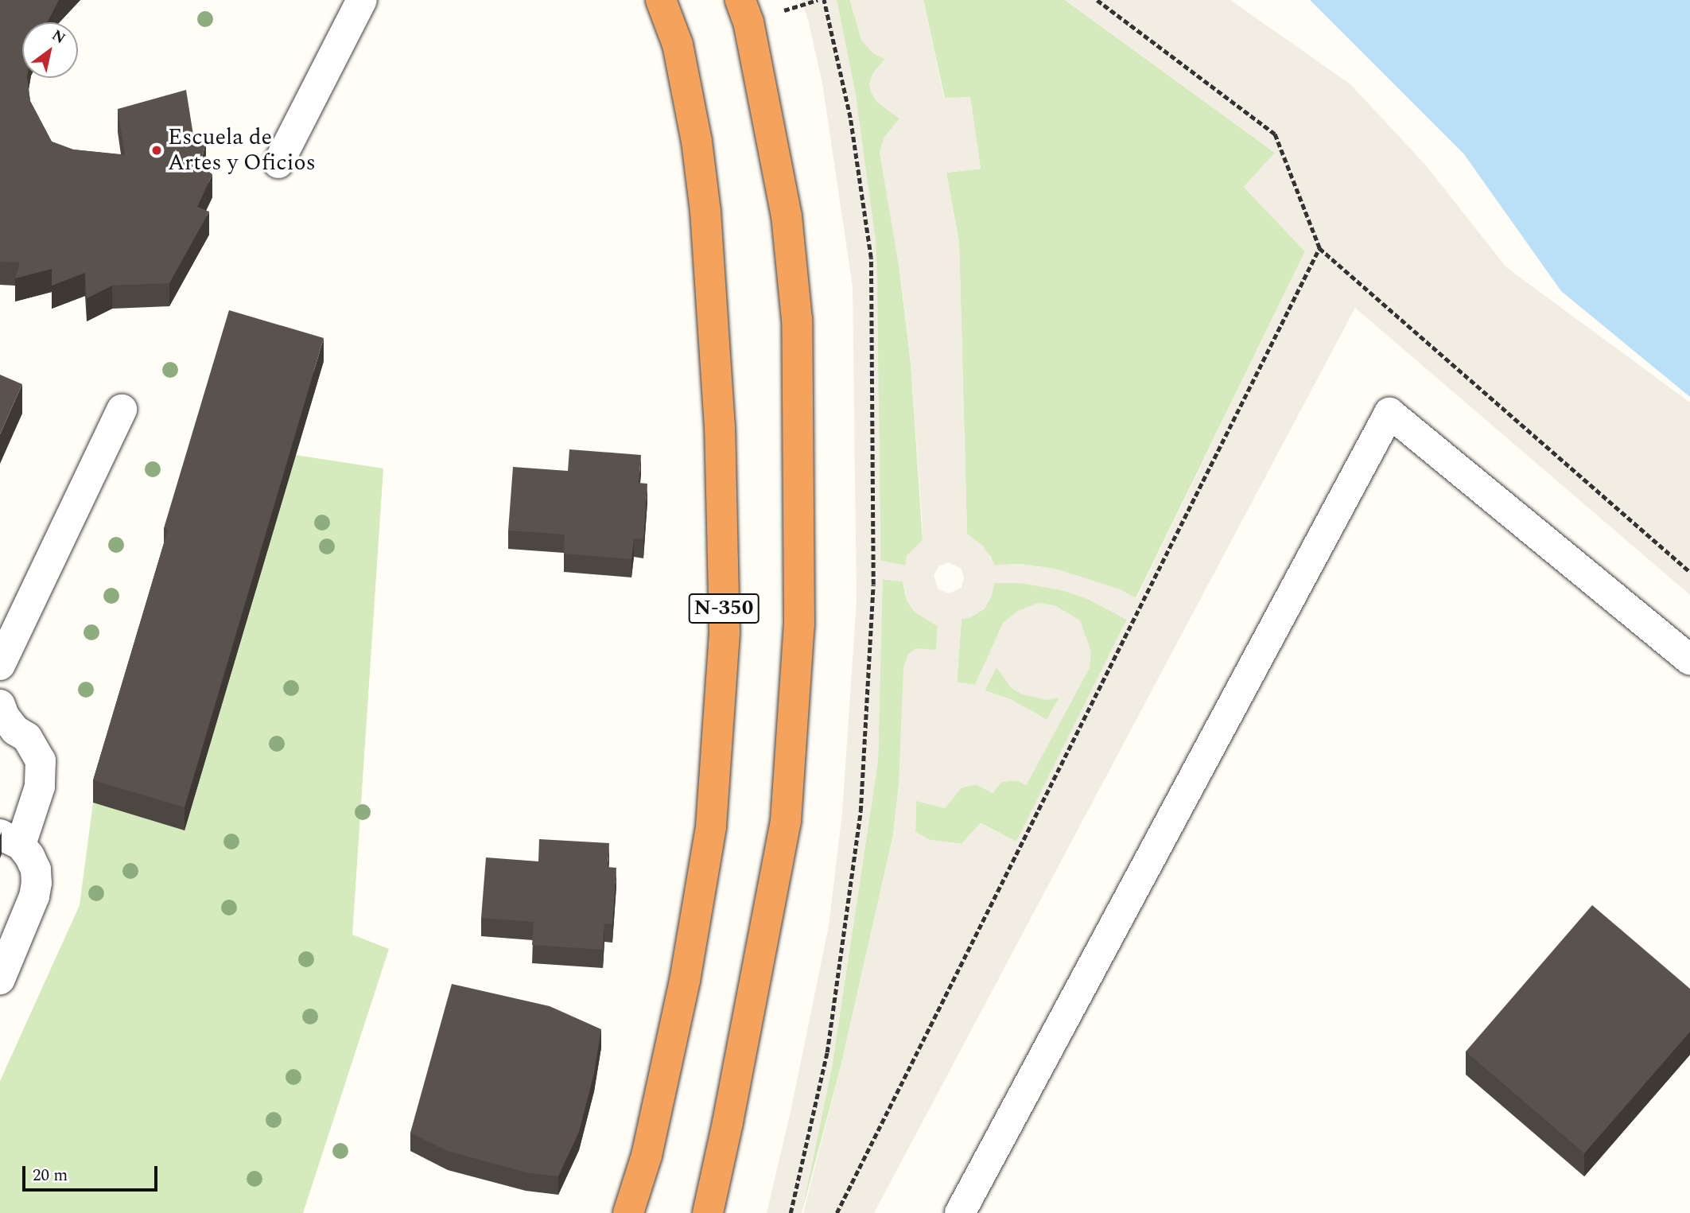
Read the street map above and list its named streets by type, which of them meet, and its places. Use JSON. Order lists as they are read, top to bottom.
{
  "streets": {
    "highway": ["N-350"]
  },
  "places": ["Escuela de Artes y Oficios"],
  "scale_bar": "20 m",
  "north": "top right"
}
